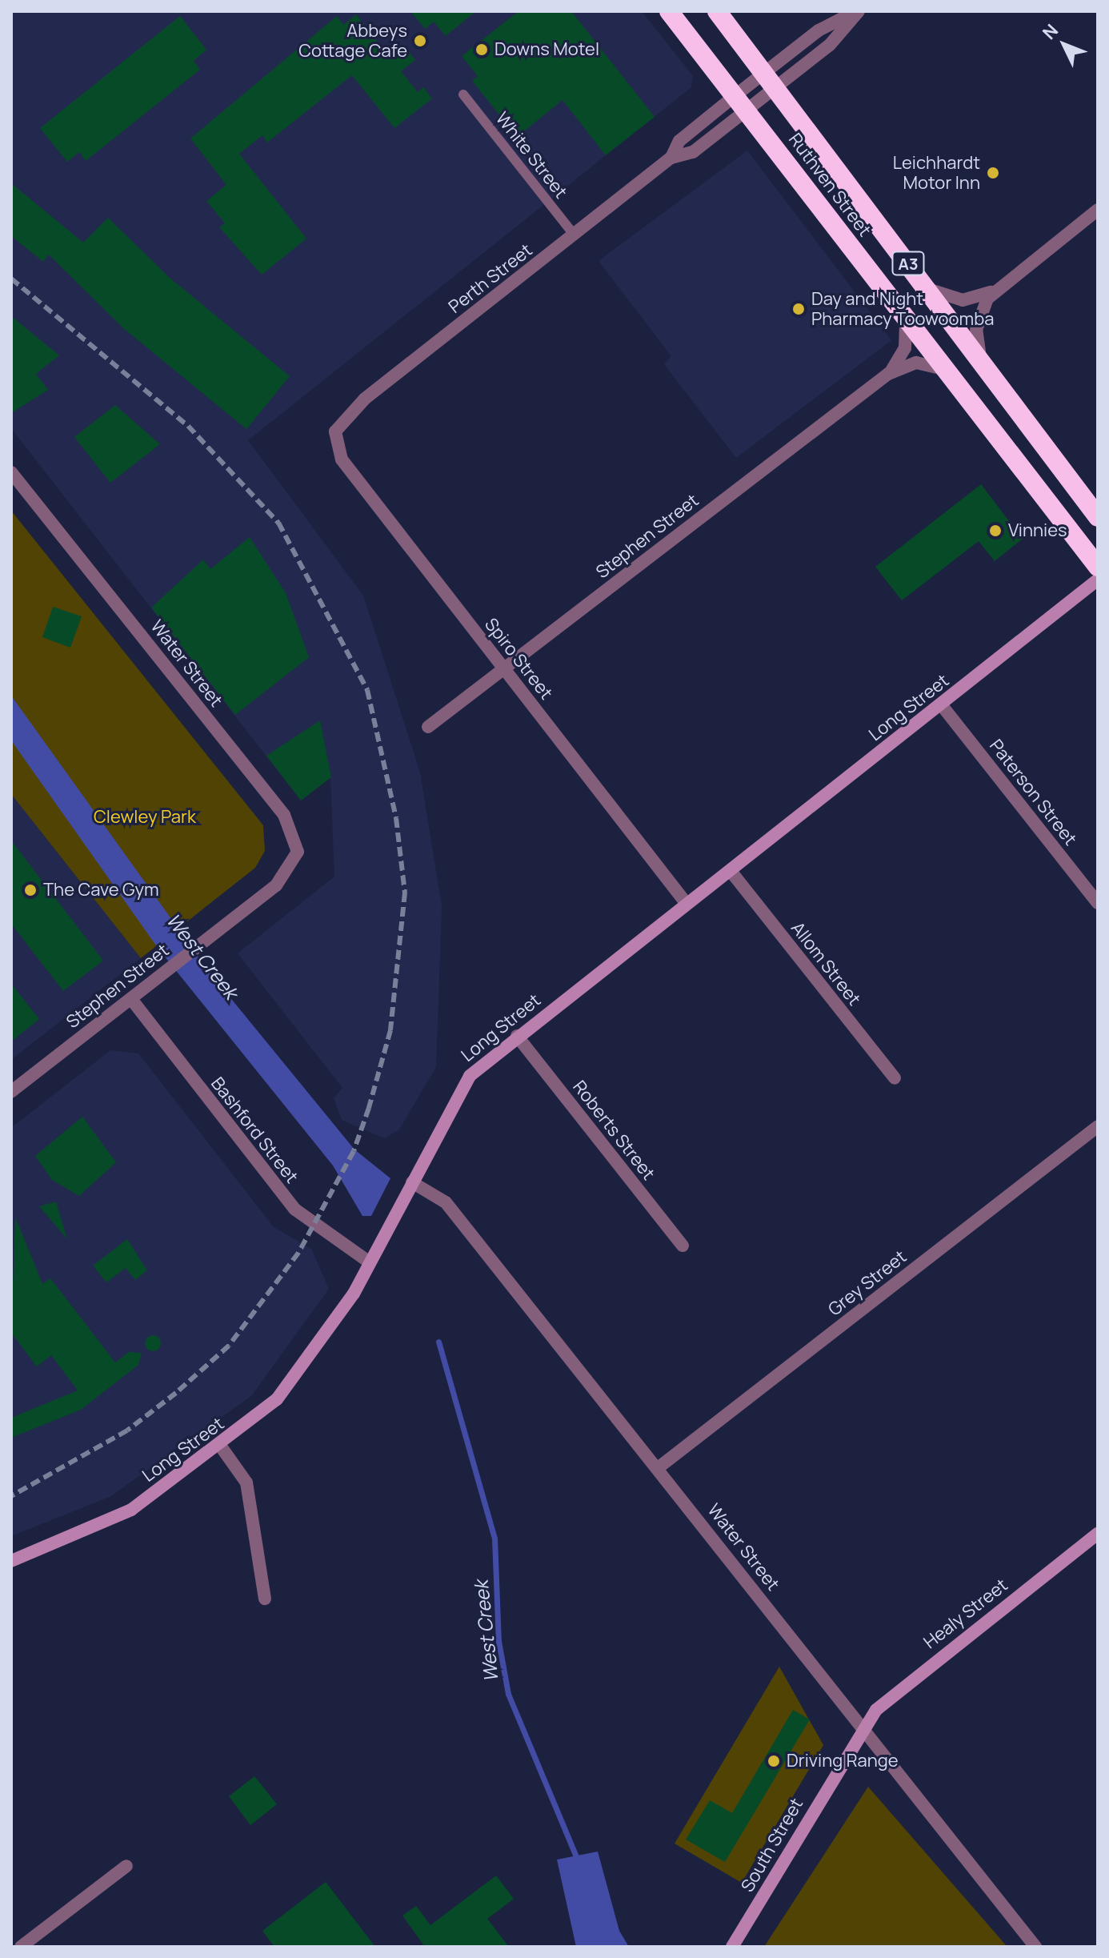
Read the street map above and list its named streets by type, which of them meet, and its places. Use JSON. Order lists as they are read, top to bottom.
{
  "streets": {
    "highway": ["Ruthven Street", "A3"],
    "street": [
      "Perth Street",
      "Stephen Street",
      "Spiro Street",
      "Water Street",
      "Long Street",
      "Paterson Street",
      "Allom Street",
      "Bashford Street",
      "Roberts Street",
      "Grey Street",
      "Healy Street",
      "South Street"
    ],
    "lane": ["White Street"]
  },
  "crossings": [
    ["White Street", "Perth Street"],
    ["Ruthven Street", "Perth Street"],
    ["Ruthven Street", "Stephen Street"],
    ["Perth Street", "Spiro Street"],
    ["Stephen Street", "Spiro Street"],
    ["Stephen Street", "Water Street"],
    ["Stephen Street", "Bashford Street"],
    ["Spiro Street", "Long Street"],
    ["Water Street", "Long Street"],
    ["Water Street", "Grey Street"],
    ["Water Street", "Healy Street"],
    ["Water Street", "South Street"],
    ["Long Street", "Paterson Street"],
    ["Long Street", "Allom Street"],
    ["Long Street", "Bashford Street"],
    ["Long Street", "Roberts Street"],
    ["Healy Street", "South Street"]
  ],
  "water": ["West Creek"],
  "parks": ["Clewley Park"],
  "places": [
    "Abbeys Cottage Cafe",
    "Downs Motel",
    "Leichhardt Motor Inn",
    "Day and Night Pharmacy Toowoomba",
    "Vinnies",
    "The Cave Gym",
    "Driving Range"
  ],
  "north": "top left"
}
